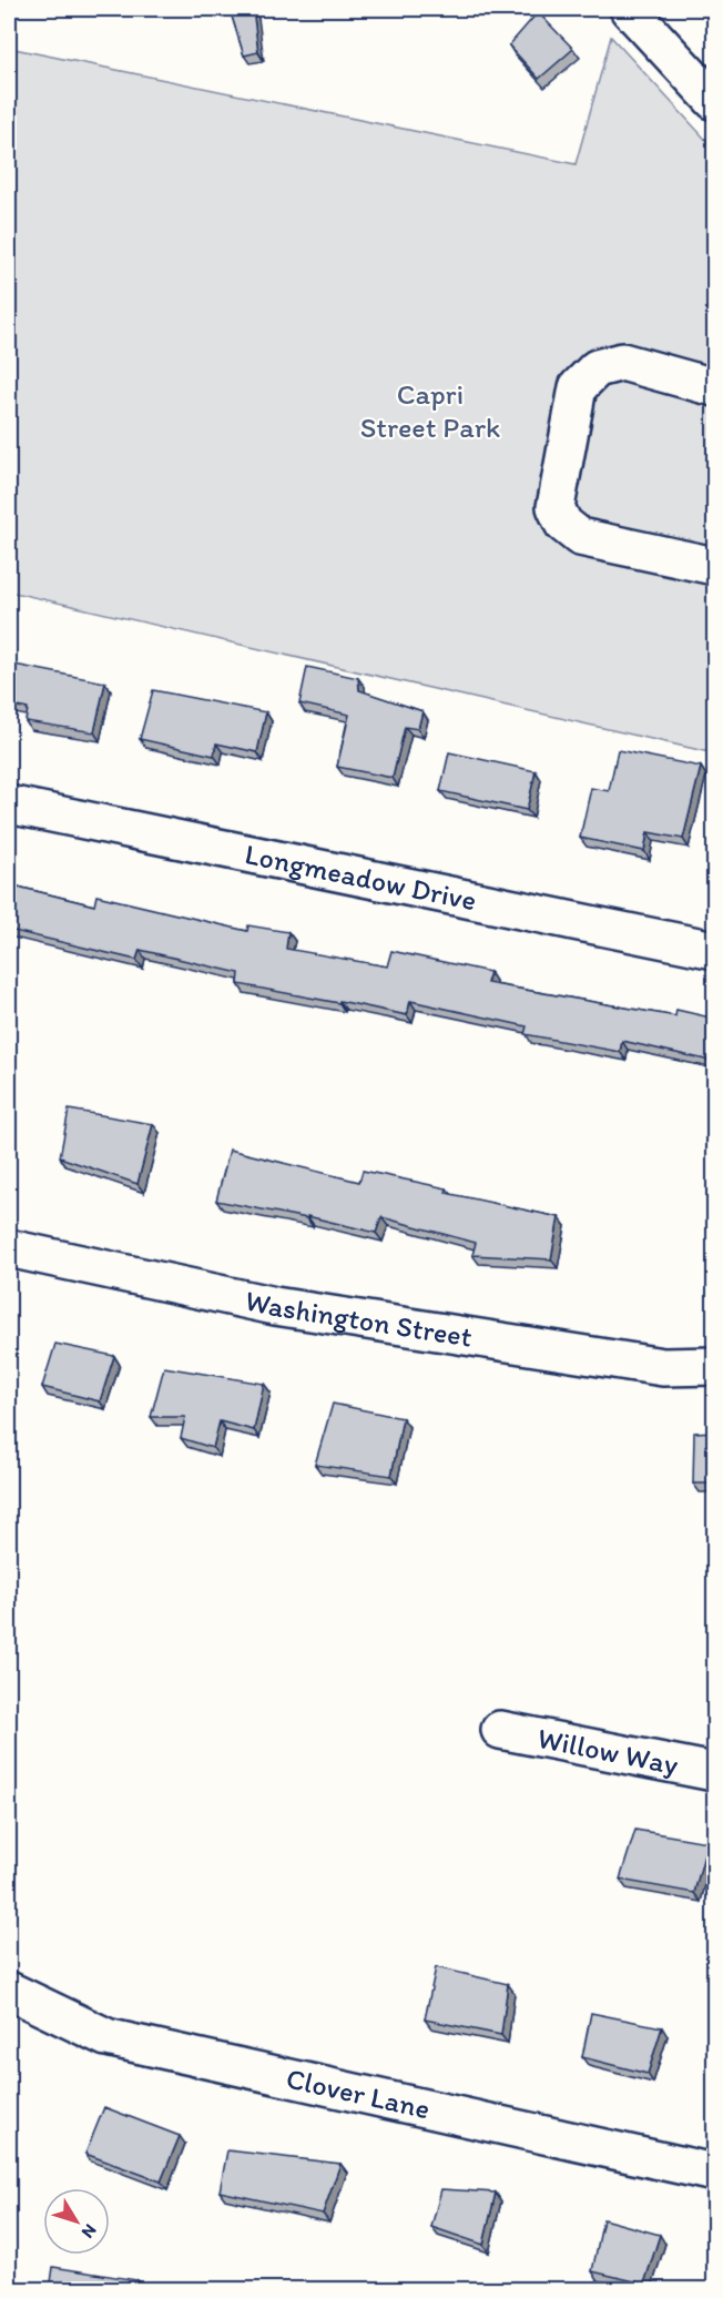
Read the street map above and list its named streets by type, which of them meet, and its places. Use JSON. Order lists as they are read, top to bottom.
{
  "streets": {
    "street": [
      "Longmeadow Drive",
      "Washington Street",
      "Willow Way",
      "Clover Lane"
    ]
  },
  "parks": ["Capri Street Park"],
  "north": "bottom right"
}
